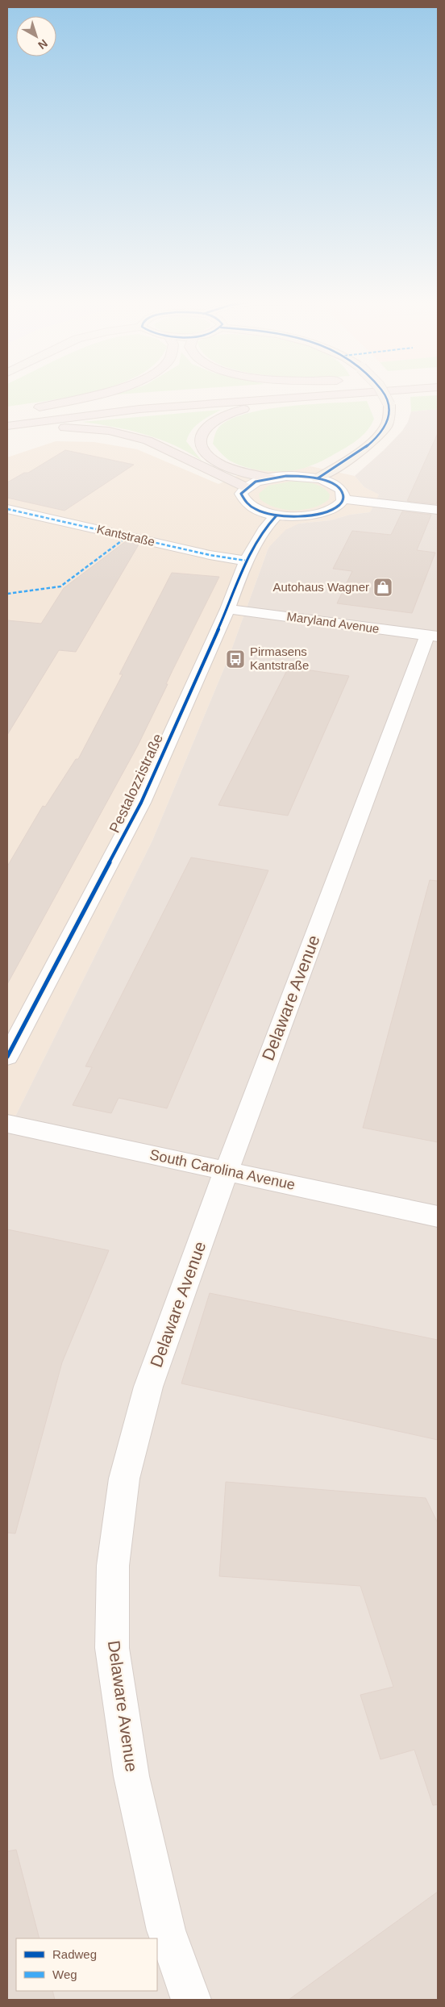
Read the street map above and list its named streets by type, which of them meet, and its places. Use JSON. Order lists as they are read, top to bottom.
{
  "streets": {
    "street": [
      "Kantstraße",
      "Maryland Avenue",
      "Pestalozzistraße",
      "Delaware Avenue",
      "South Carolina Avenue"
    ]
  },
  "crossings": [
    ["Kantstraße", "Pestalozzistraße"],
    ["Maryland Avenue", "Pestalozzistraße"],
    ["Maryland Avenue", "Delaware Avenue"],
    ["Delaware Avenue", "South Carolina Avenue"]
  ],
  "places": {
    "shop": ["Autohaus Wagner"],
    "bus stop": ["Pirmasens Kantstraße"]
  },
  "legend": ["Radweg", "Weg"],
  "north": "bottom right"
}
